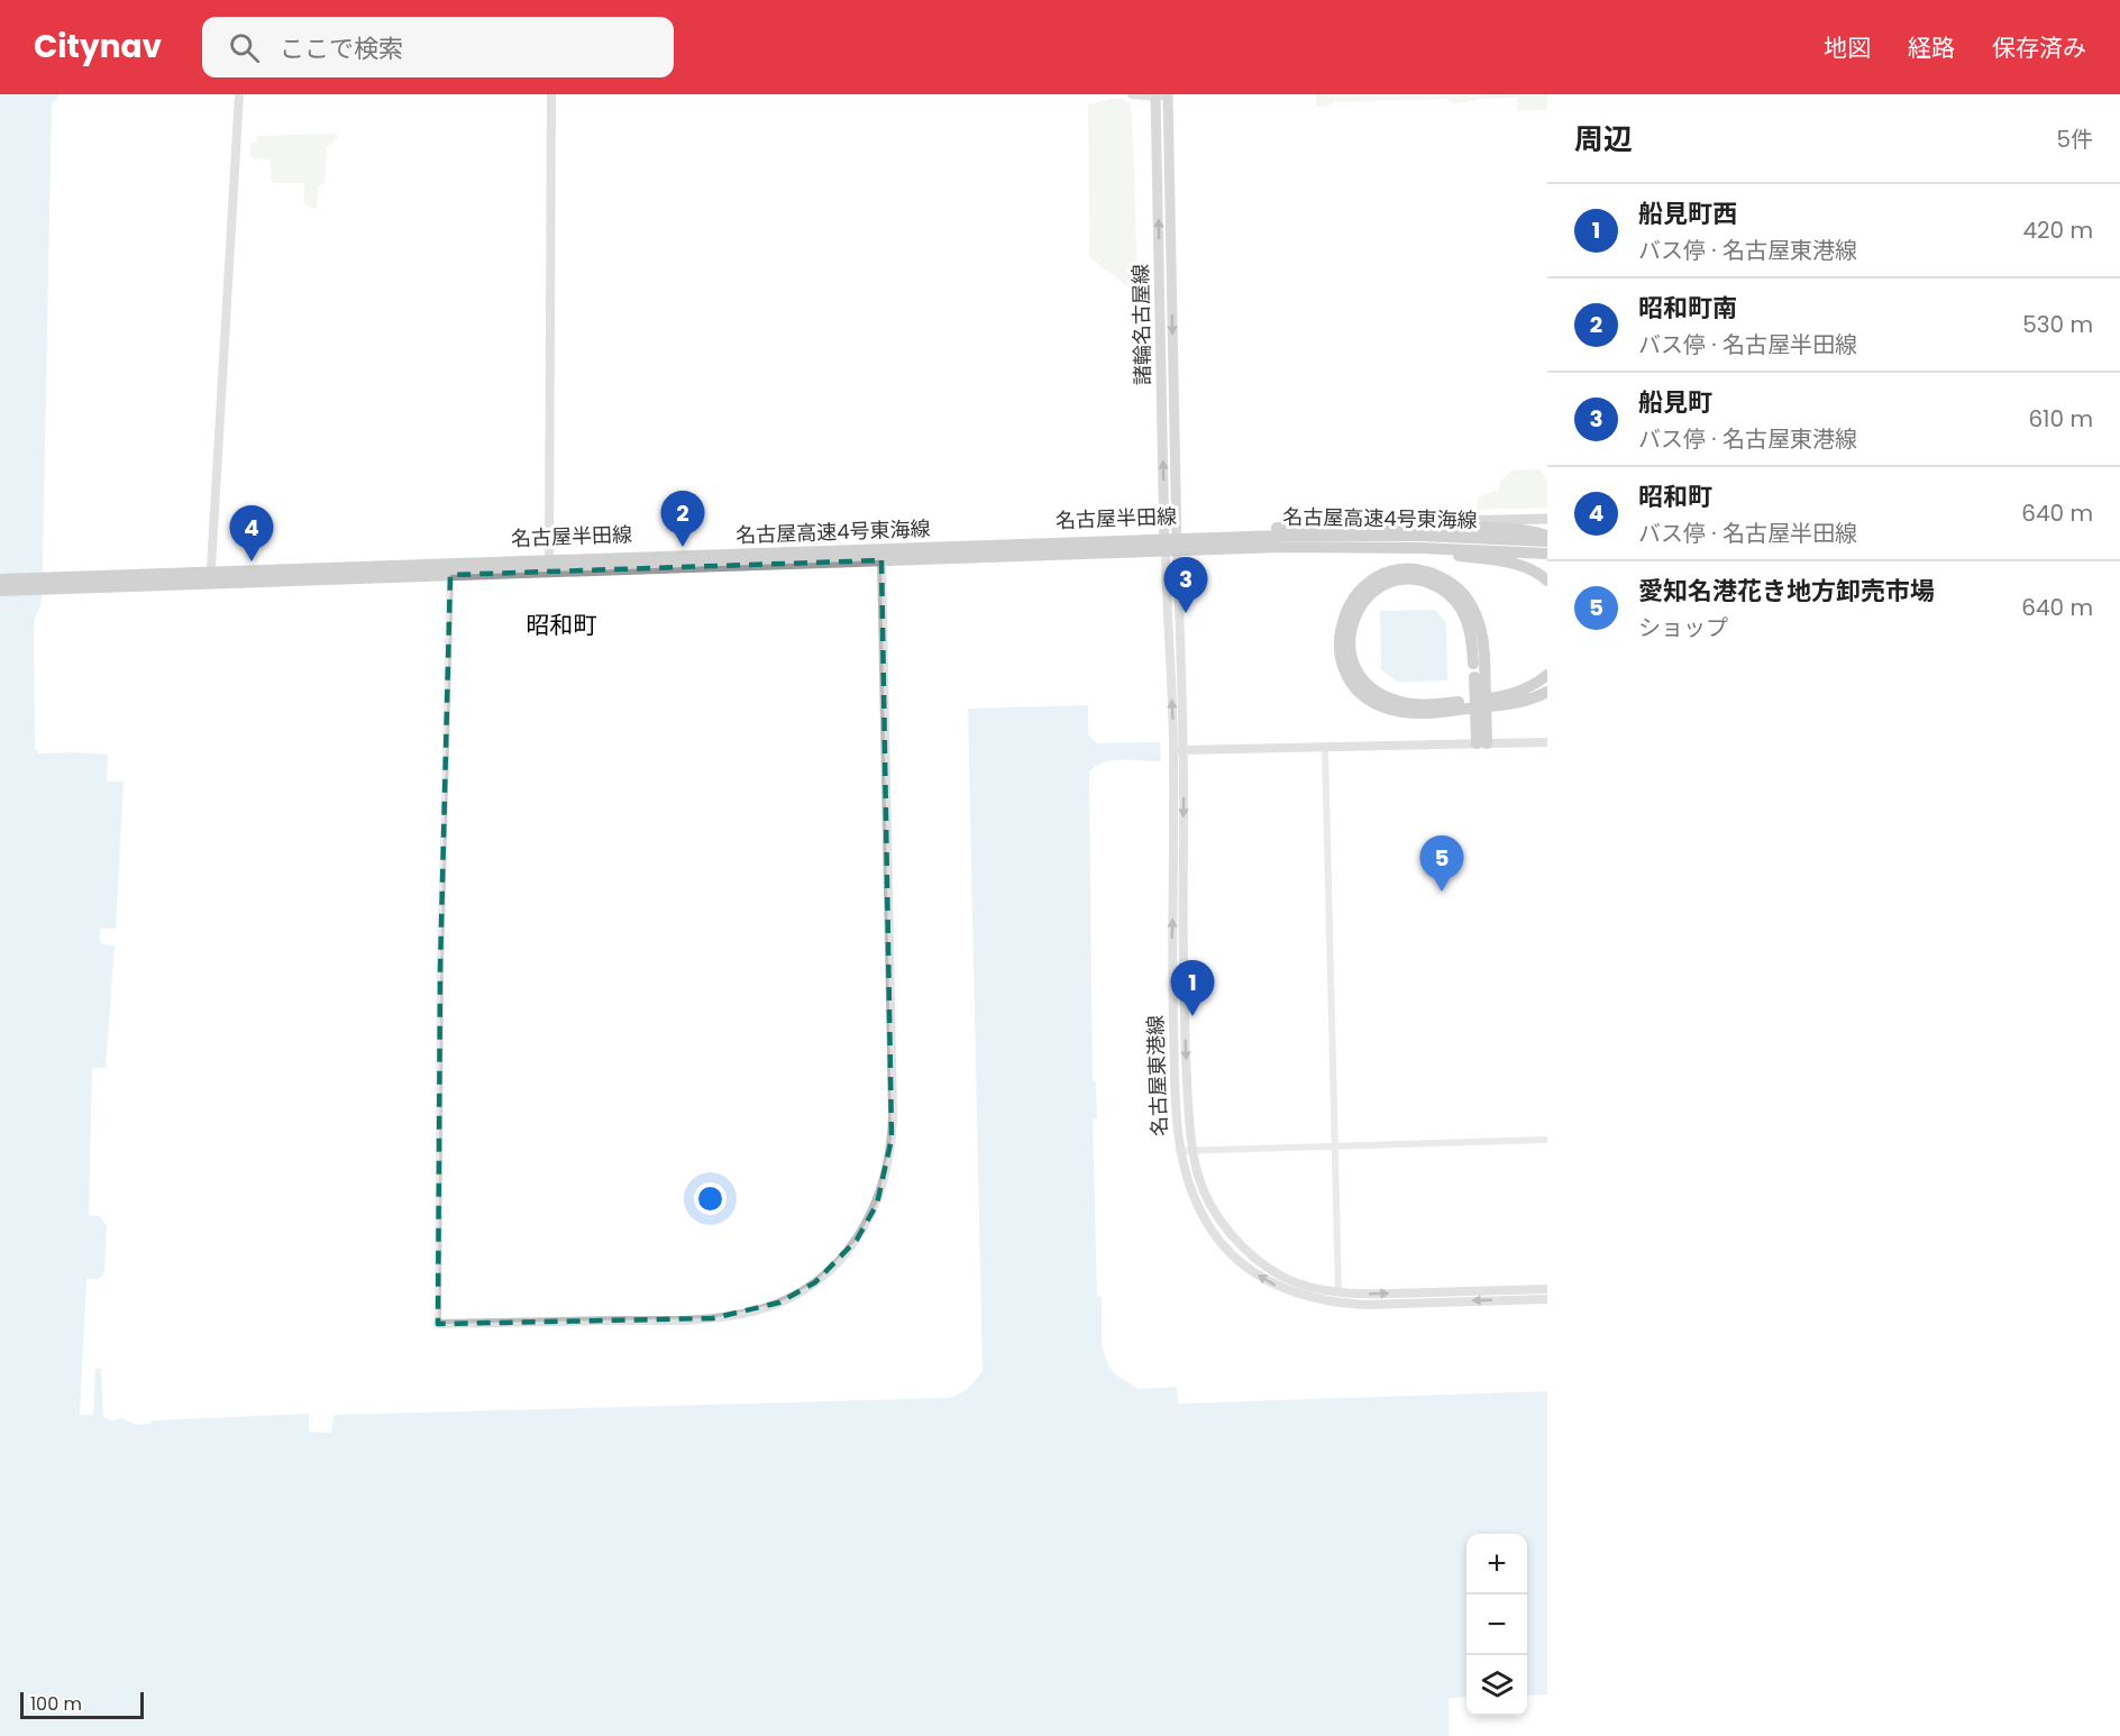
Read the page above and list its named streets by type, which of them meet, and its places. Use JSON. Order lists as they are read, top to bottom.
{
  "streets": {
    "highway": ["名古屋高速4号東海線"],
    "main road": ["諸輪名古屋線", "名古屋半田線"],
    "street": ["名古屋東港線"]
  },
  "crossings": [
    ["諸輪名古屋線", "名古屋半田線"],
    ["諸輪名古屋線", "名古屋高速4号東海線"],
    ["諸輪名古屋線", "名古屋東港線"],
    ["名古屋半田線", "名古屋高速4号東海線"],
    ["名古屋半田線", "名古屋東港線"]
  ],
  "districts": ["昭和町"],
  "scale_bar": "100 m",
  "page": {
    "header": "Citynav",
    "search": "ここで検索",
    "nav": ["地図", "経路", "保存済み"],
    "heading": ["周辺", "5件"],
    "list": [
      {
        "mark": "1",
        "name": "船見町西",
        "note": "バス停 · 名古屋東港線",
        "value": "420 m"
      },
      {
        "mark": "2",
        "name": "昭和町南",
        "note": "バス停 · 名古屋半田線",
        "value": "530 m"
      },
      {
        "mark": "3",
        "name": "船見町",
        "note": "バス停 · 名古屋東港線",
        "value": "610 m"
      },
      {
        "mark": "4",
        "name": "昭和町",
        "note": "バス停 · 名古屋半田線",
        "value": "640 m"
      },
      {
        "mark": "5",
        "name": "愛知名港花き地方卸売市場",
        "note": "ショップ",
        "value": "640 m"
      }
    ],
    "pins": [
      "2",
      "4",
      "3",
      "5",
      "1"
    ],
    "map_buttons": ["+", "−"],
    "scale": "100 m"
  }
}
